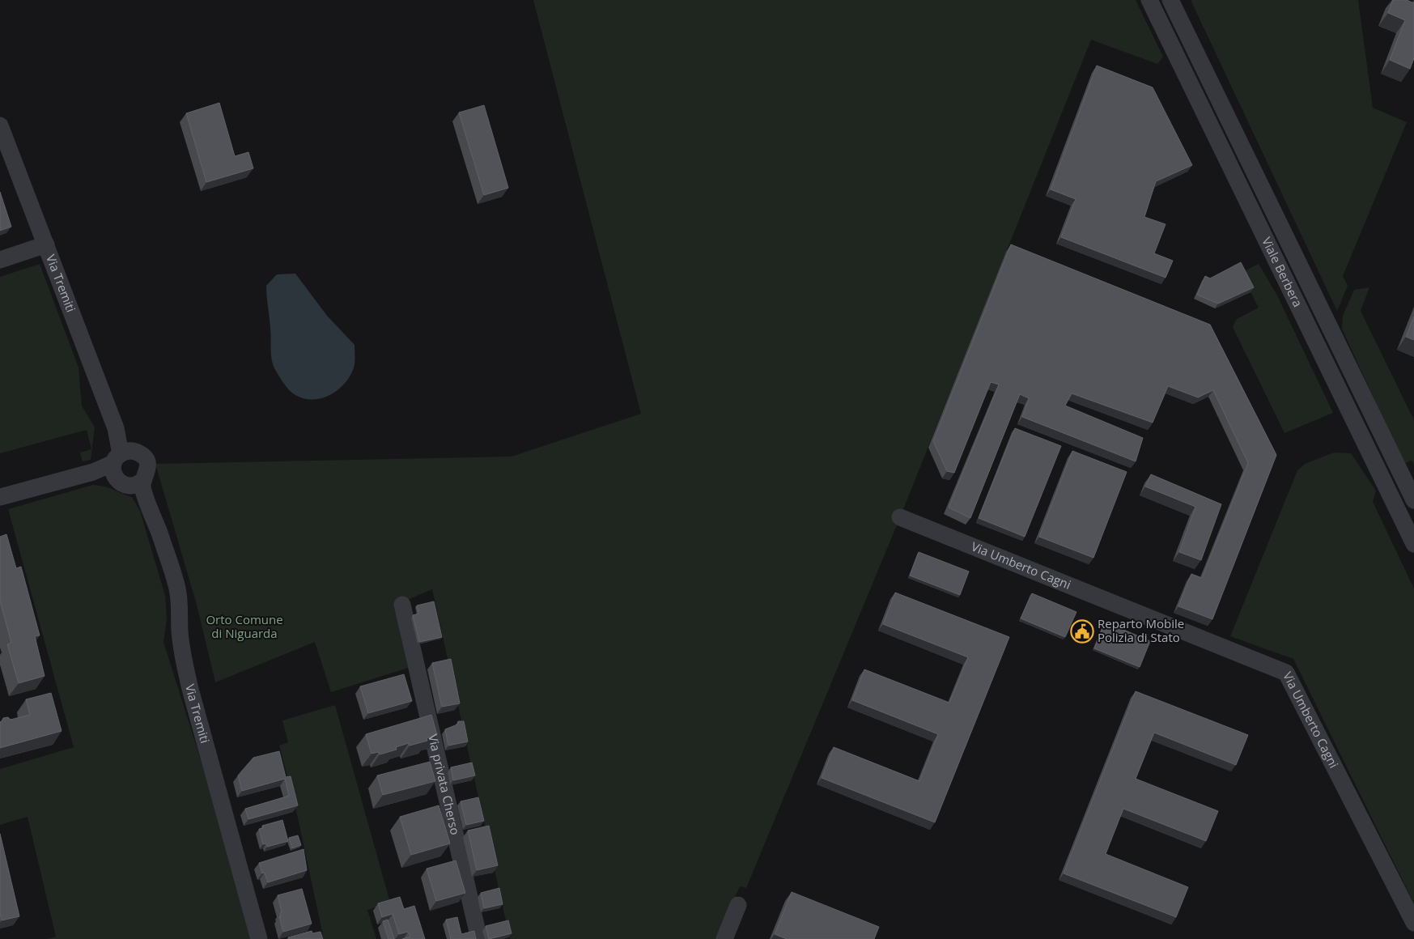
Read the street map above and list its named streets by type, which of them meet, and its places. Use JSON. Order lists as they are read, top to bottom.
{
  "streets": {
    "street": [
      "Viale Berbera",
      "Via Tremiti",
      "Via Umberto Cagni",
      "Via privata Cherso"
    ]
  },
  "parks": ["Orto Comune di Niguarda"],
  "places": {
    "public building": ["Reparto Mobile Polizia di Stato"]
  }
}
